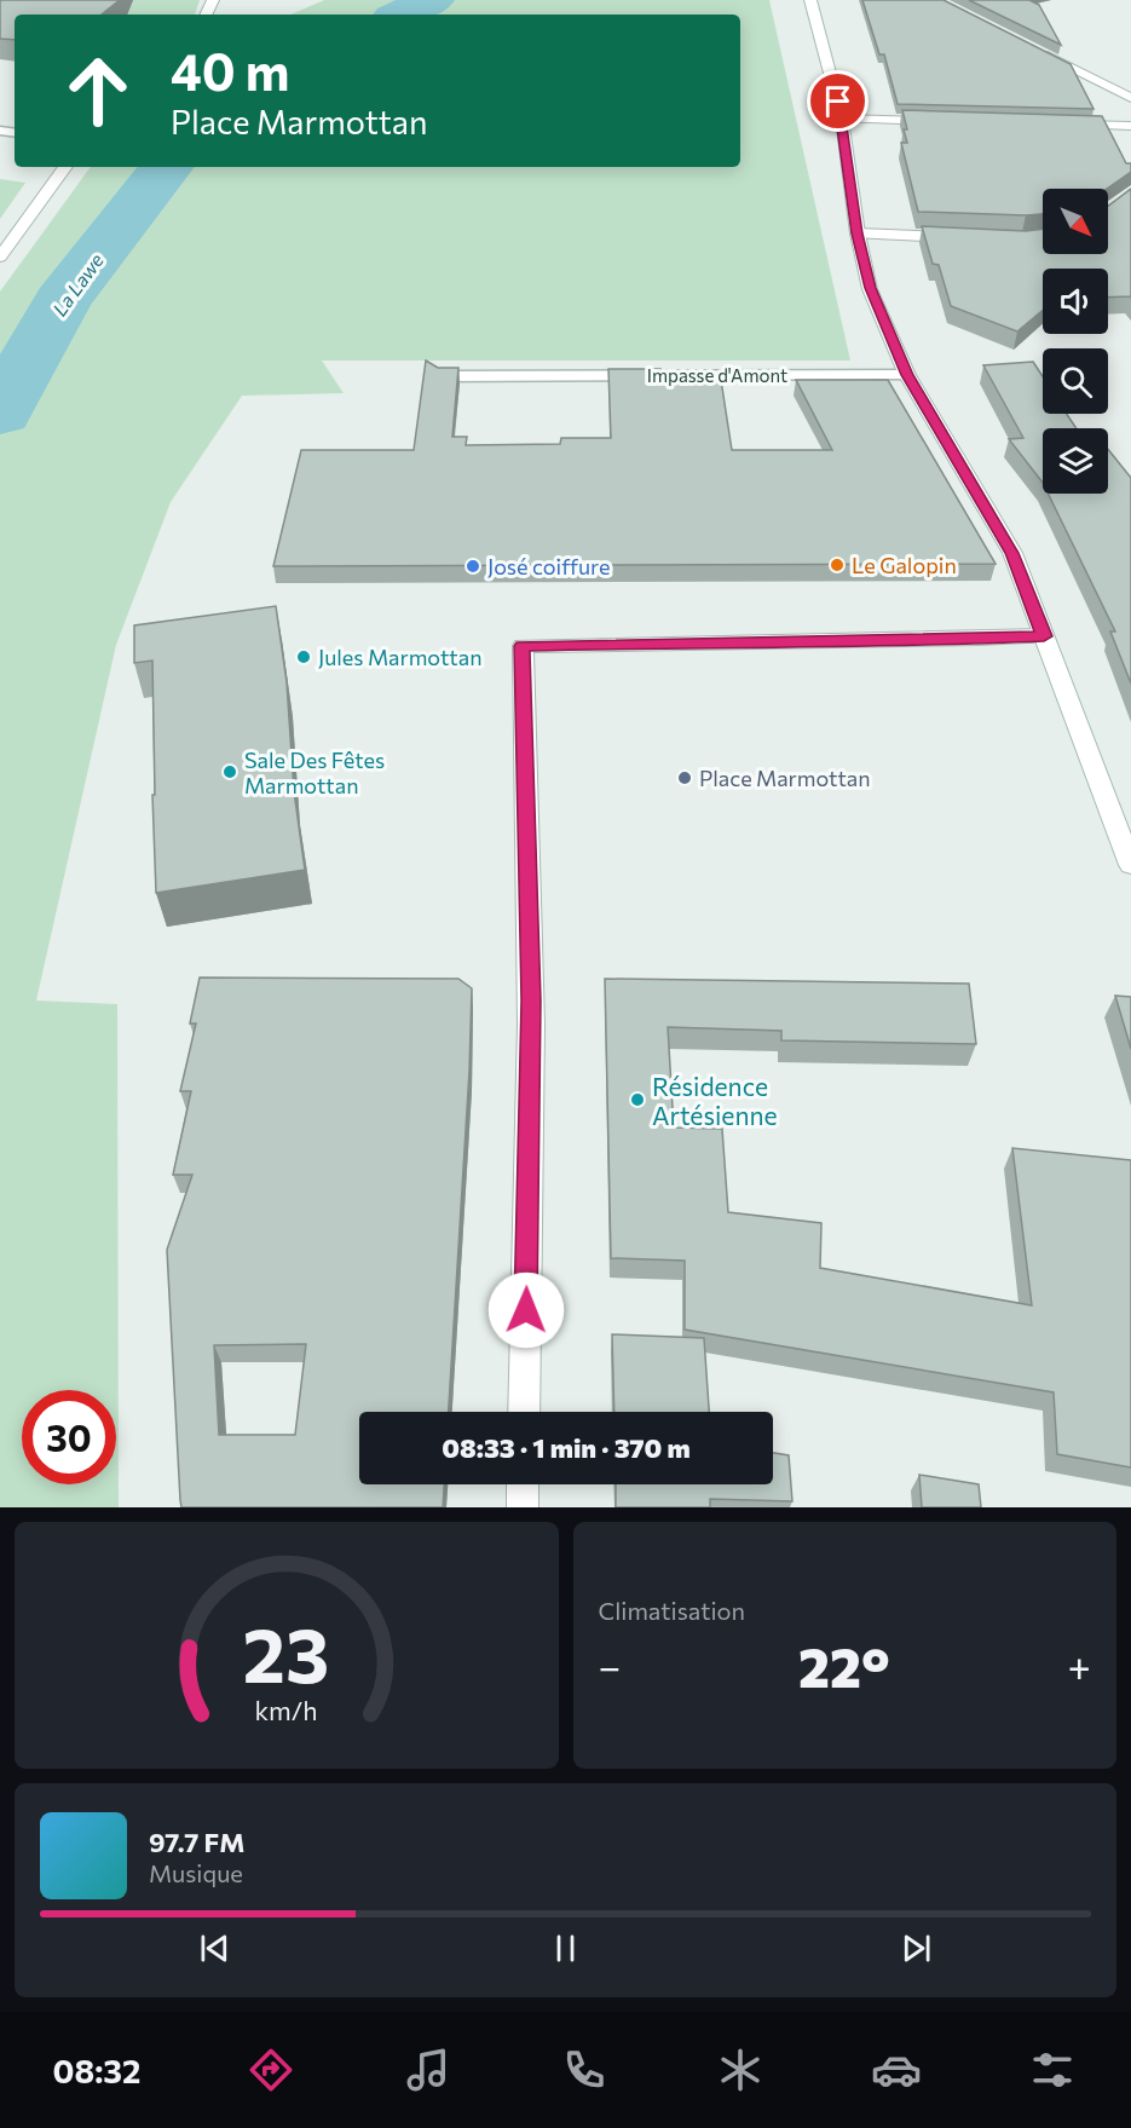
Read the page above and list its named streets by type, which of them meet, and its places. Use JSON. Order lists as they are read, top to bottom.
{
  "streets": {
    "lane": ["Impasse d'Amont"]
  },
  "water": ["La Lawe"],
  "places": [
    "Le Galopin",
    "José coiffure",
    "Jules Marmottan",
    "Sale Des Fêtes Marmottan",
    "Place Marmottan",
    "Résidence Artésienne"
  ],
  "north": "bottom right",
  "page": {
    "turn": ["40 m", "Place Marmottan"],
    "limit": "30",
    "trip": "08:33 · 1 min · 370 m",
    "tile": "Climatisation",
    "heat": ["−", "22°", "+"],
    "song": ["97.7 FM", "Musique"],
    "tabs": "08:32",
    "gauge": ["23", "km/h"]
  }
}
